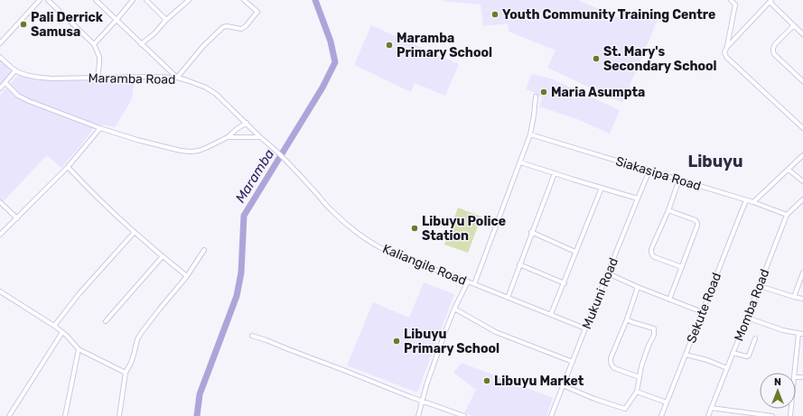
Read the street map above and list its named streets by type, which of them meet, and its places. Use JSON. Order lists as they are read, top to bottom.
{
  "streets": {
    "street": [
      "Maramba Road",
      "Siakasipa Road",
      "Kaliangile Road",
      "Mukuni Road",
      "Momba Road",
      "Sekute Road"
    ]
  },
  "crossings": [
    ["Maramba Road", "Kaliangile Road"],
    ["Siakasipa Road", "Mukuni Road"],
    ["Siakasipa Road", "Momba Road"],
    ["Siakasipa Road", "Sekute Road"],
    ["Kaliangile Road", "Mukuni Road"]
  ],
  "districts": ["Libuyu"],
  "water": ["Maramba"],
  "places": [
    "Youth Community Training Centre",
    "Pali Derrick Samusa",
    "Maramba Primary School",
    "St. Mary's Secondary School",
    "Maria Asumpta",
    "Libuyu Police Station",
    "Libuyu Primary School",
    "Libuyu Market"
  ],
  "north": "top"
}
